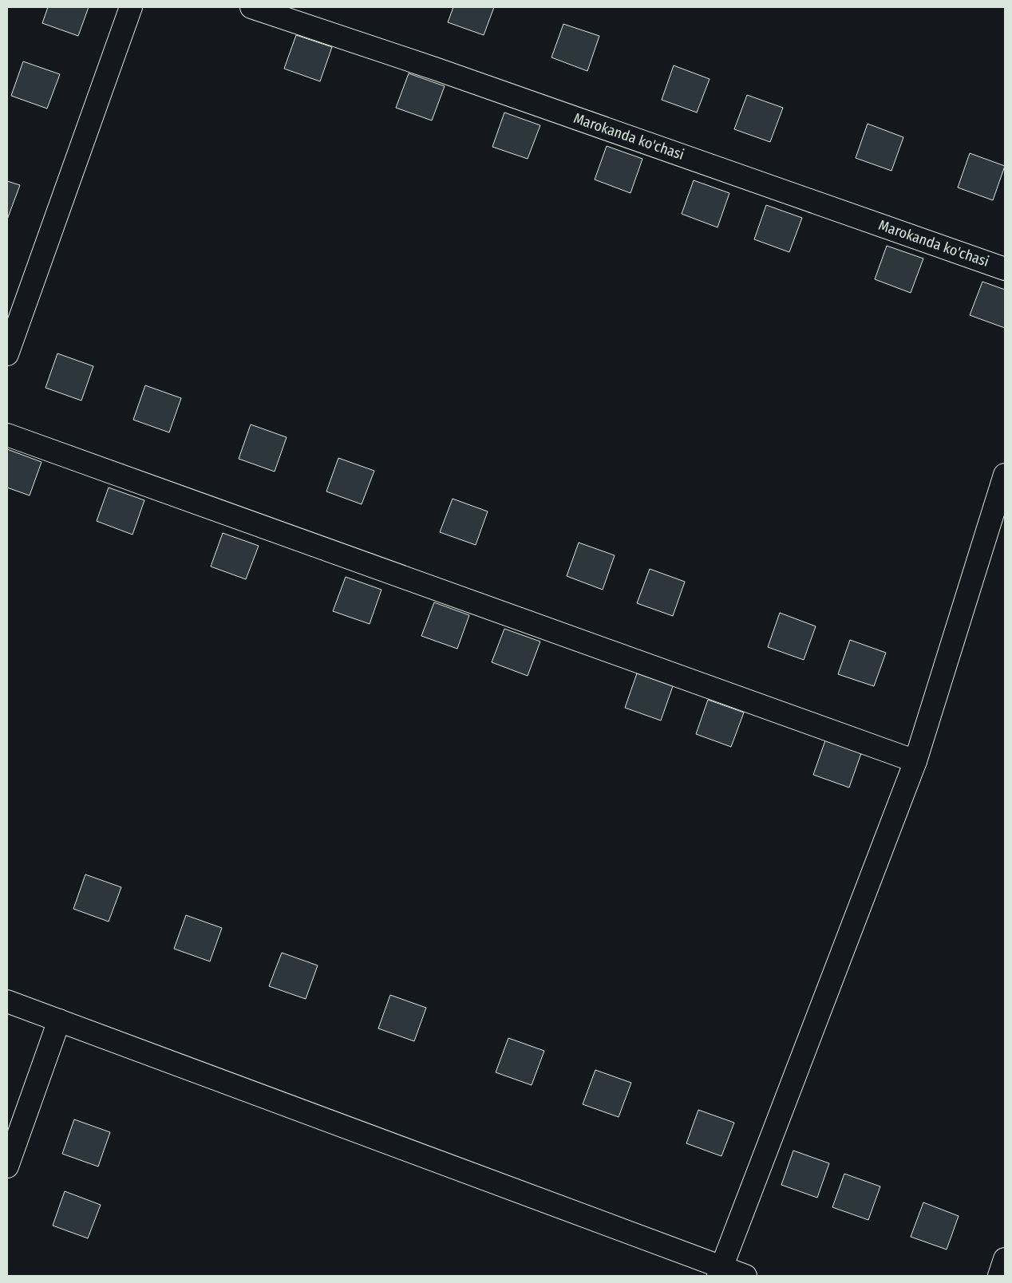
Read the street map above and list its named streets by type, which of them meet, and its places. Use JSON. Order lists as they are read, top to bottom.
{
  "streets": {
    "street": ["Marokanda ko'chasi"]
  }
}
